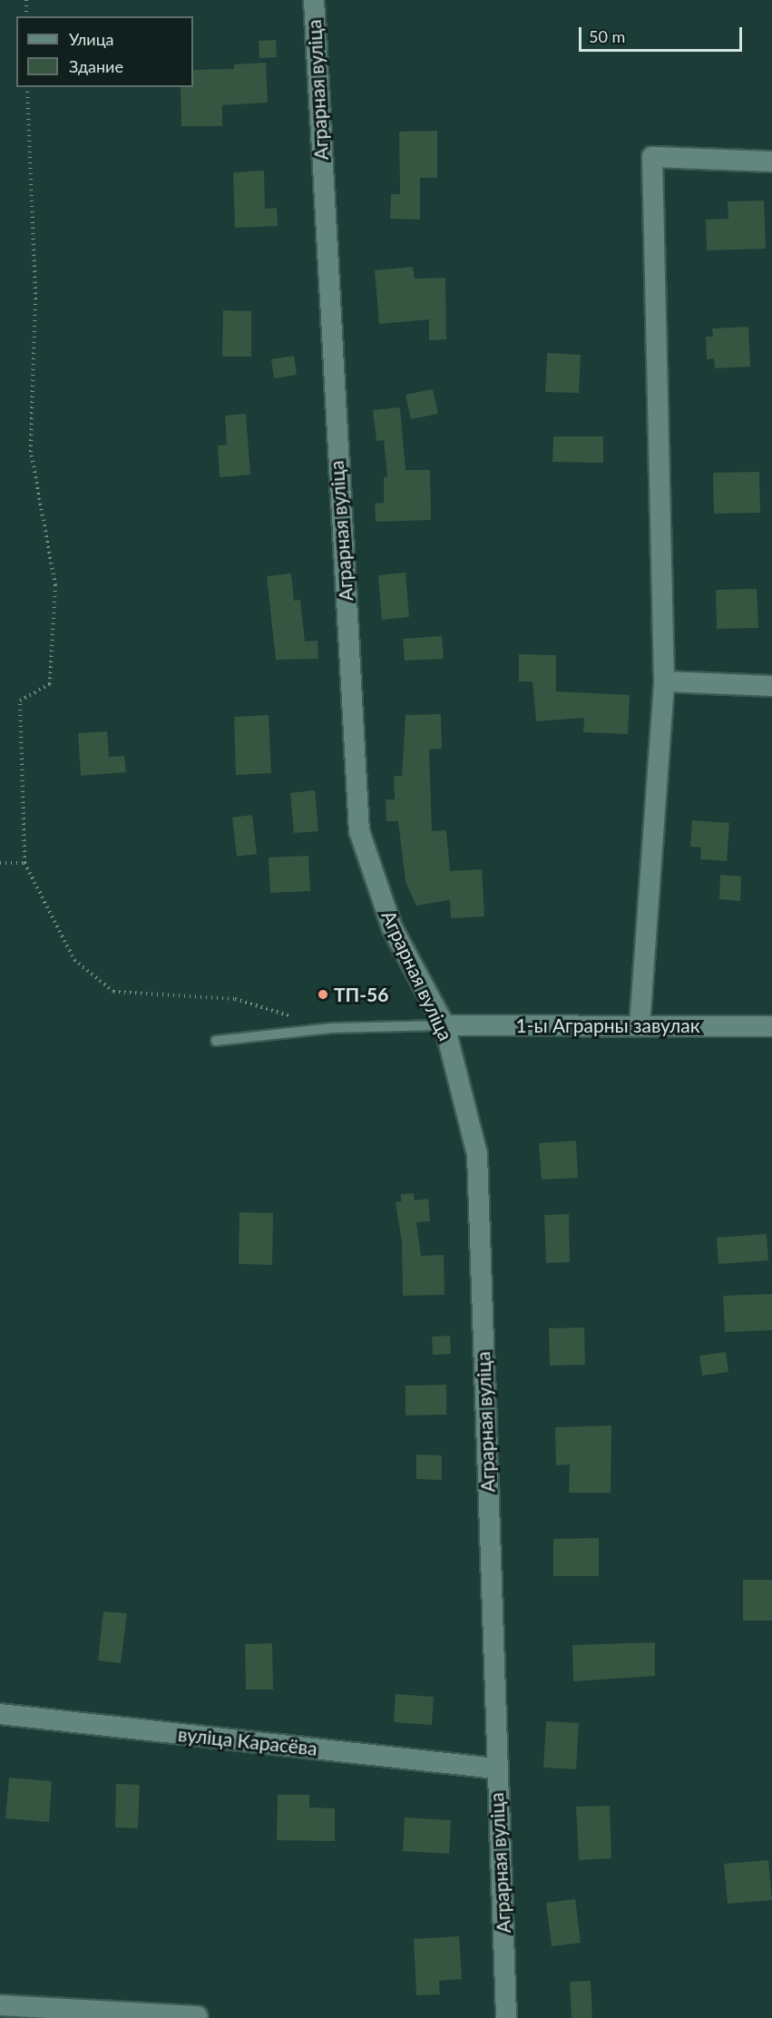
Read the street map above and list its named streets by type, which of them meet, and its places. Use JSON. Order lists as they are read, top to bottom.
{
  "streets": {
    "street": ["Аграрная вуліца", "1-ы Аграрны завулак", "вуліца Карасёва"]
  },
  "crossings": [
    ["Аграрная вуліца", "1-ы Аграрны завулак"],
    ["Аграрная вуліца", "вуліца Карасёва"]
  ],
  "places": ["ТП-56"],
  "legend": ["Улица", "Здание"],
  "scale_bar": "50 m"
}
